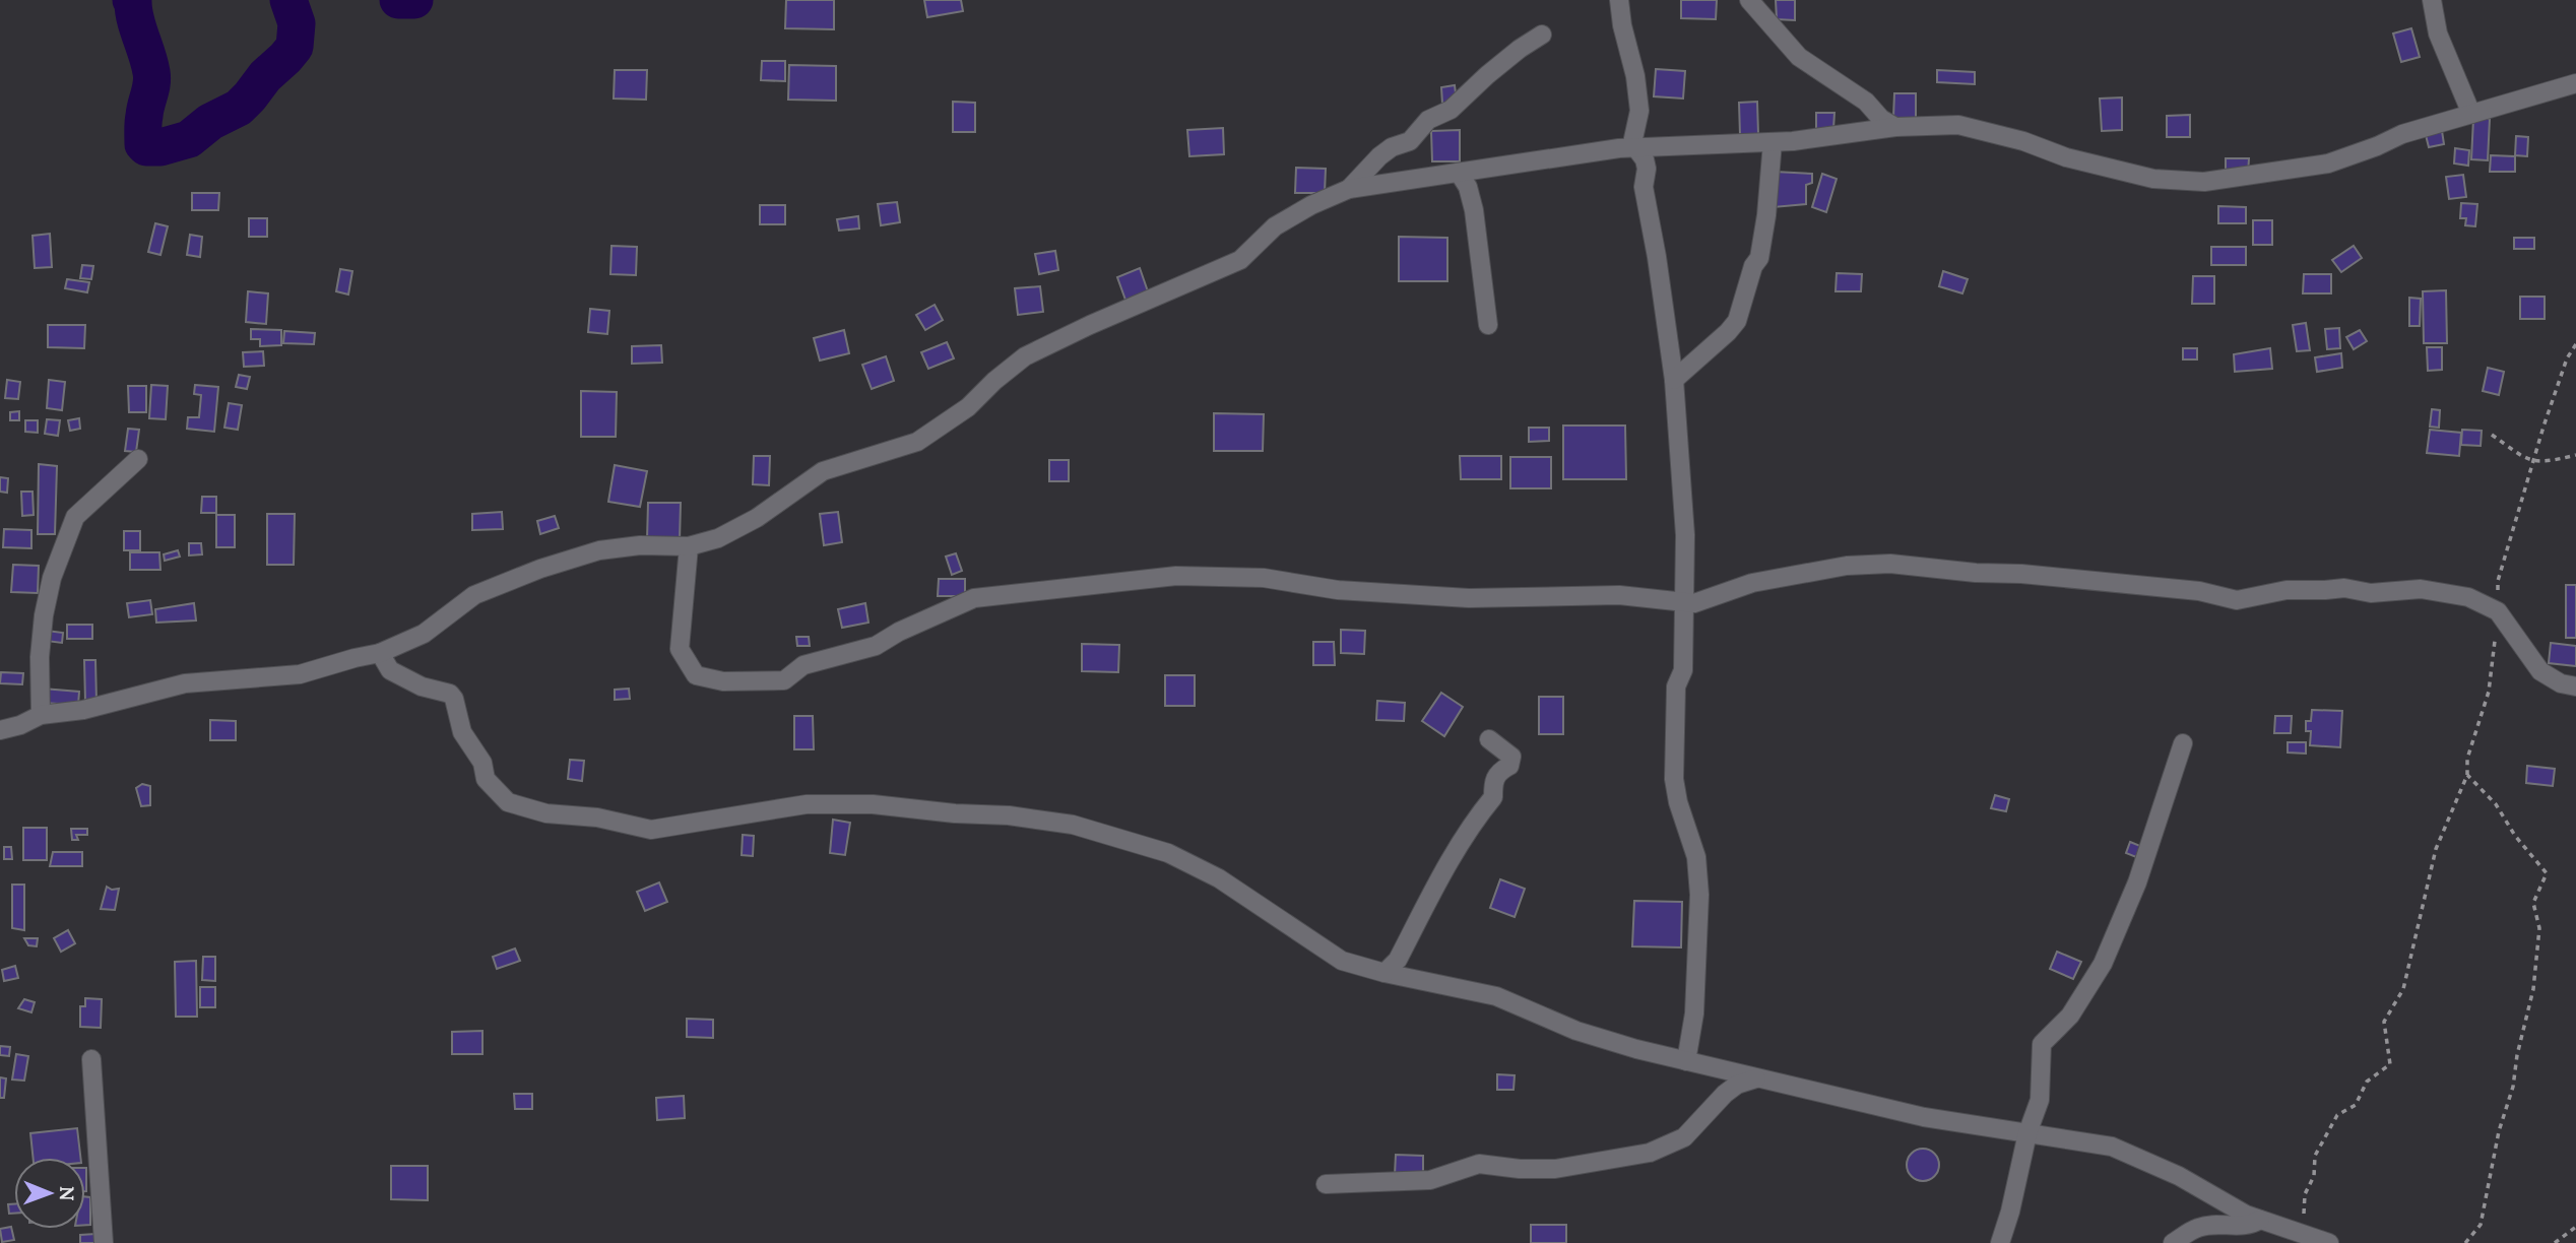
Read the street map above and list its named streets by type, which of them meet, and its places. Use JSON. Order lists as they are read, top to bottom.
{
  "north": "right"
}
